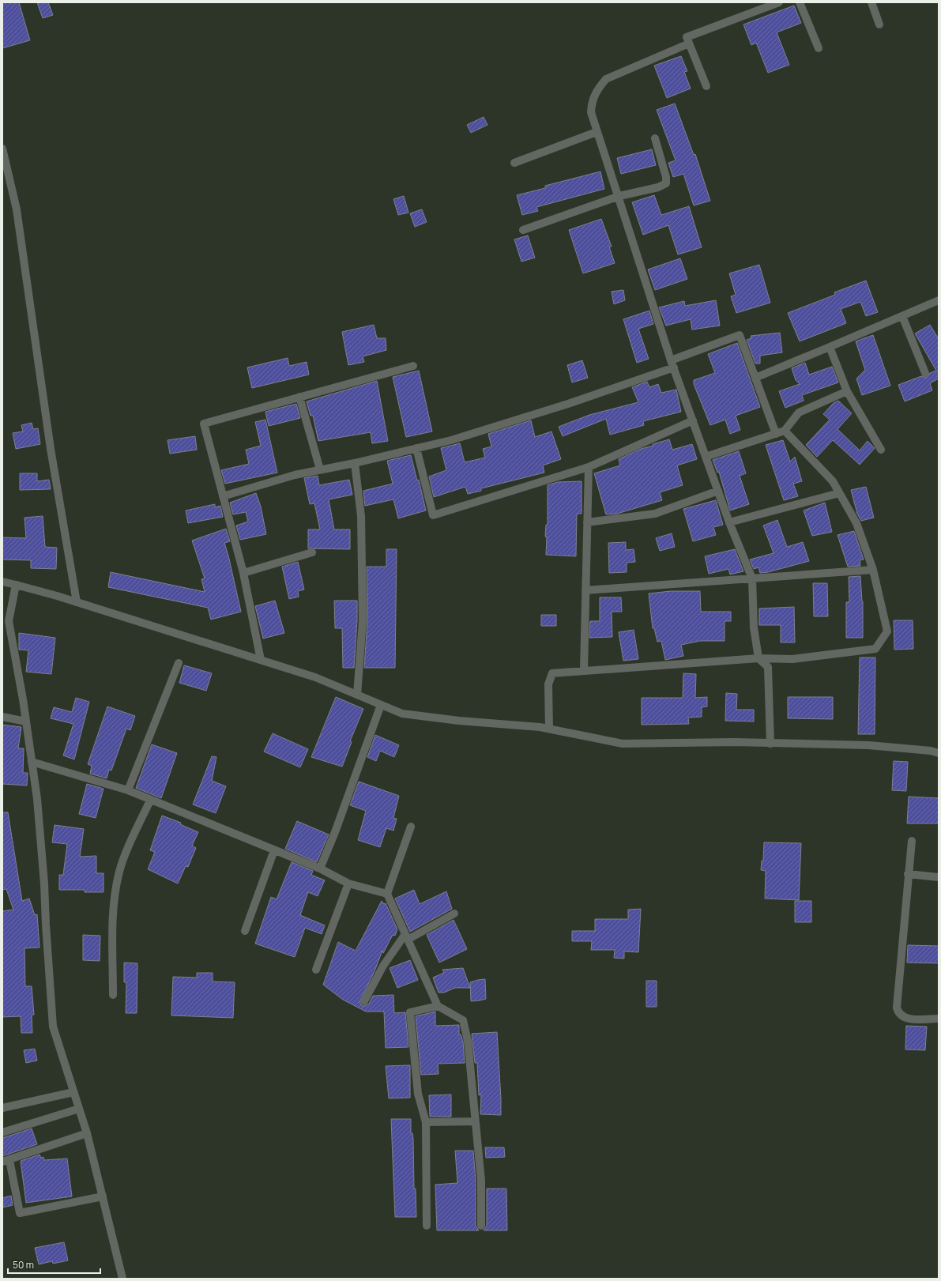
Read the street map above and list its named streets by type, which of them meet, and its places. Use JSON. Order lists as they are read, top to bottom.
{
  "scale_bar": "50 m"
}
